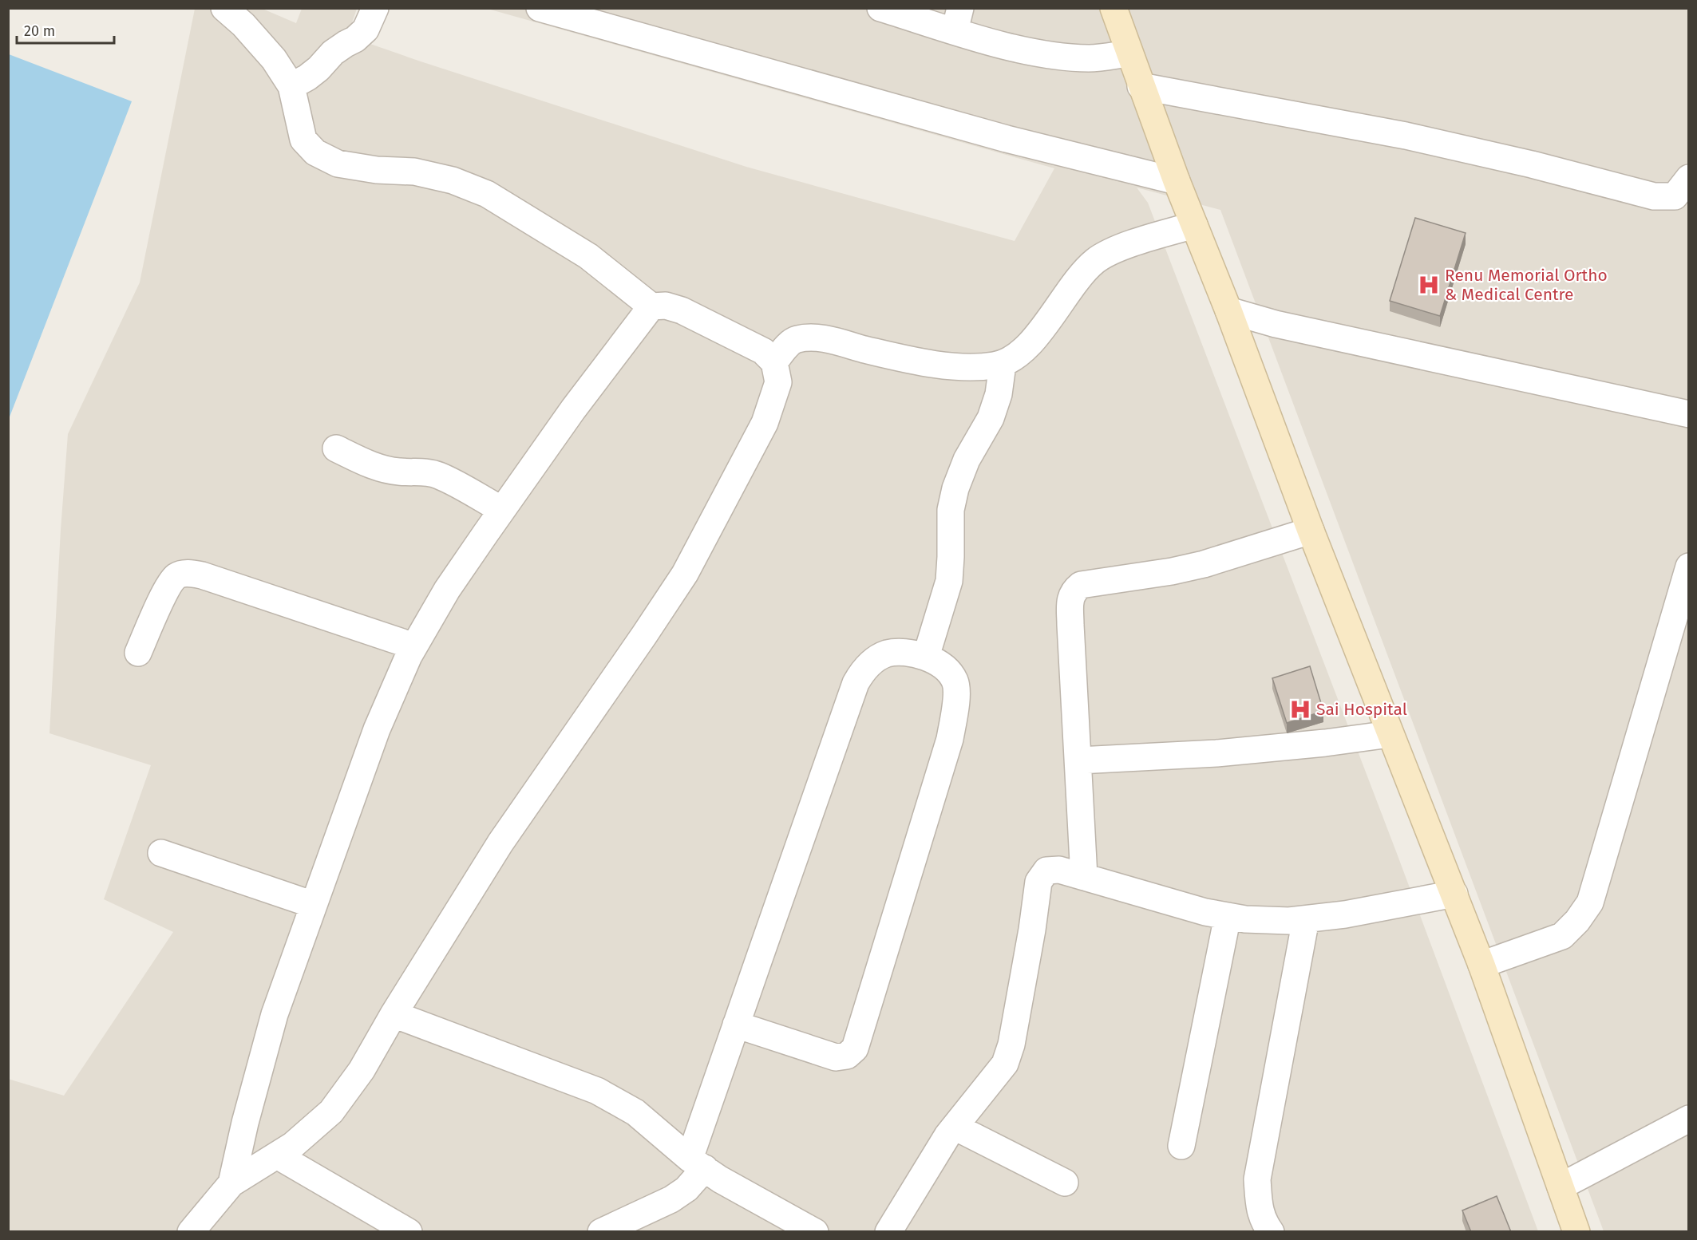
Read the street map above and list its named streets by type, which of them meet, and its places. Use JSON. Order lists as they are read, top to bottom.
{
  "places": {
    "hospital": ["Renu Memorial Ortho & Medical Centre", "Sai Hospital"]
  },
  "scale_bar": "20 m"
}
